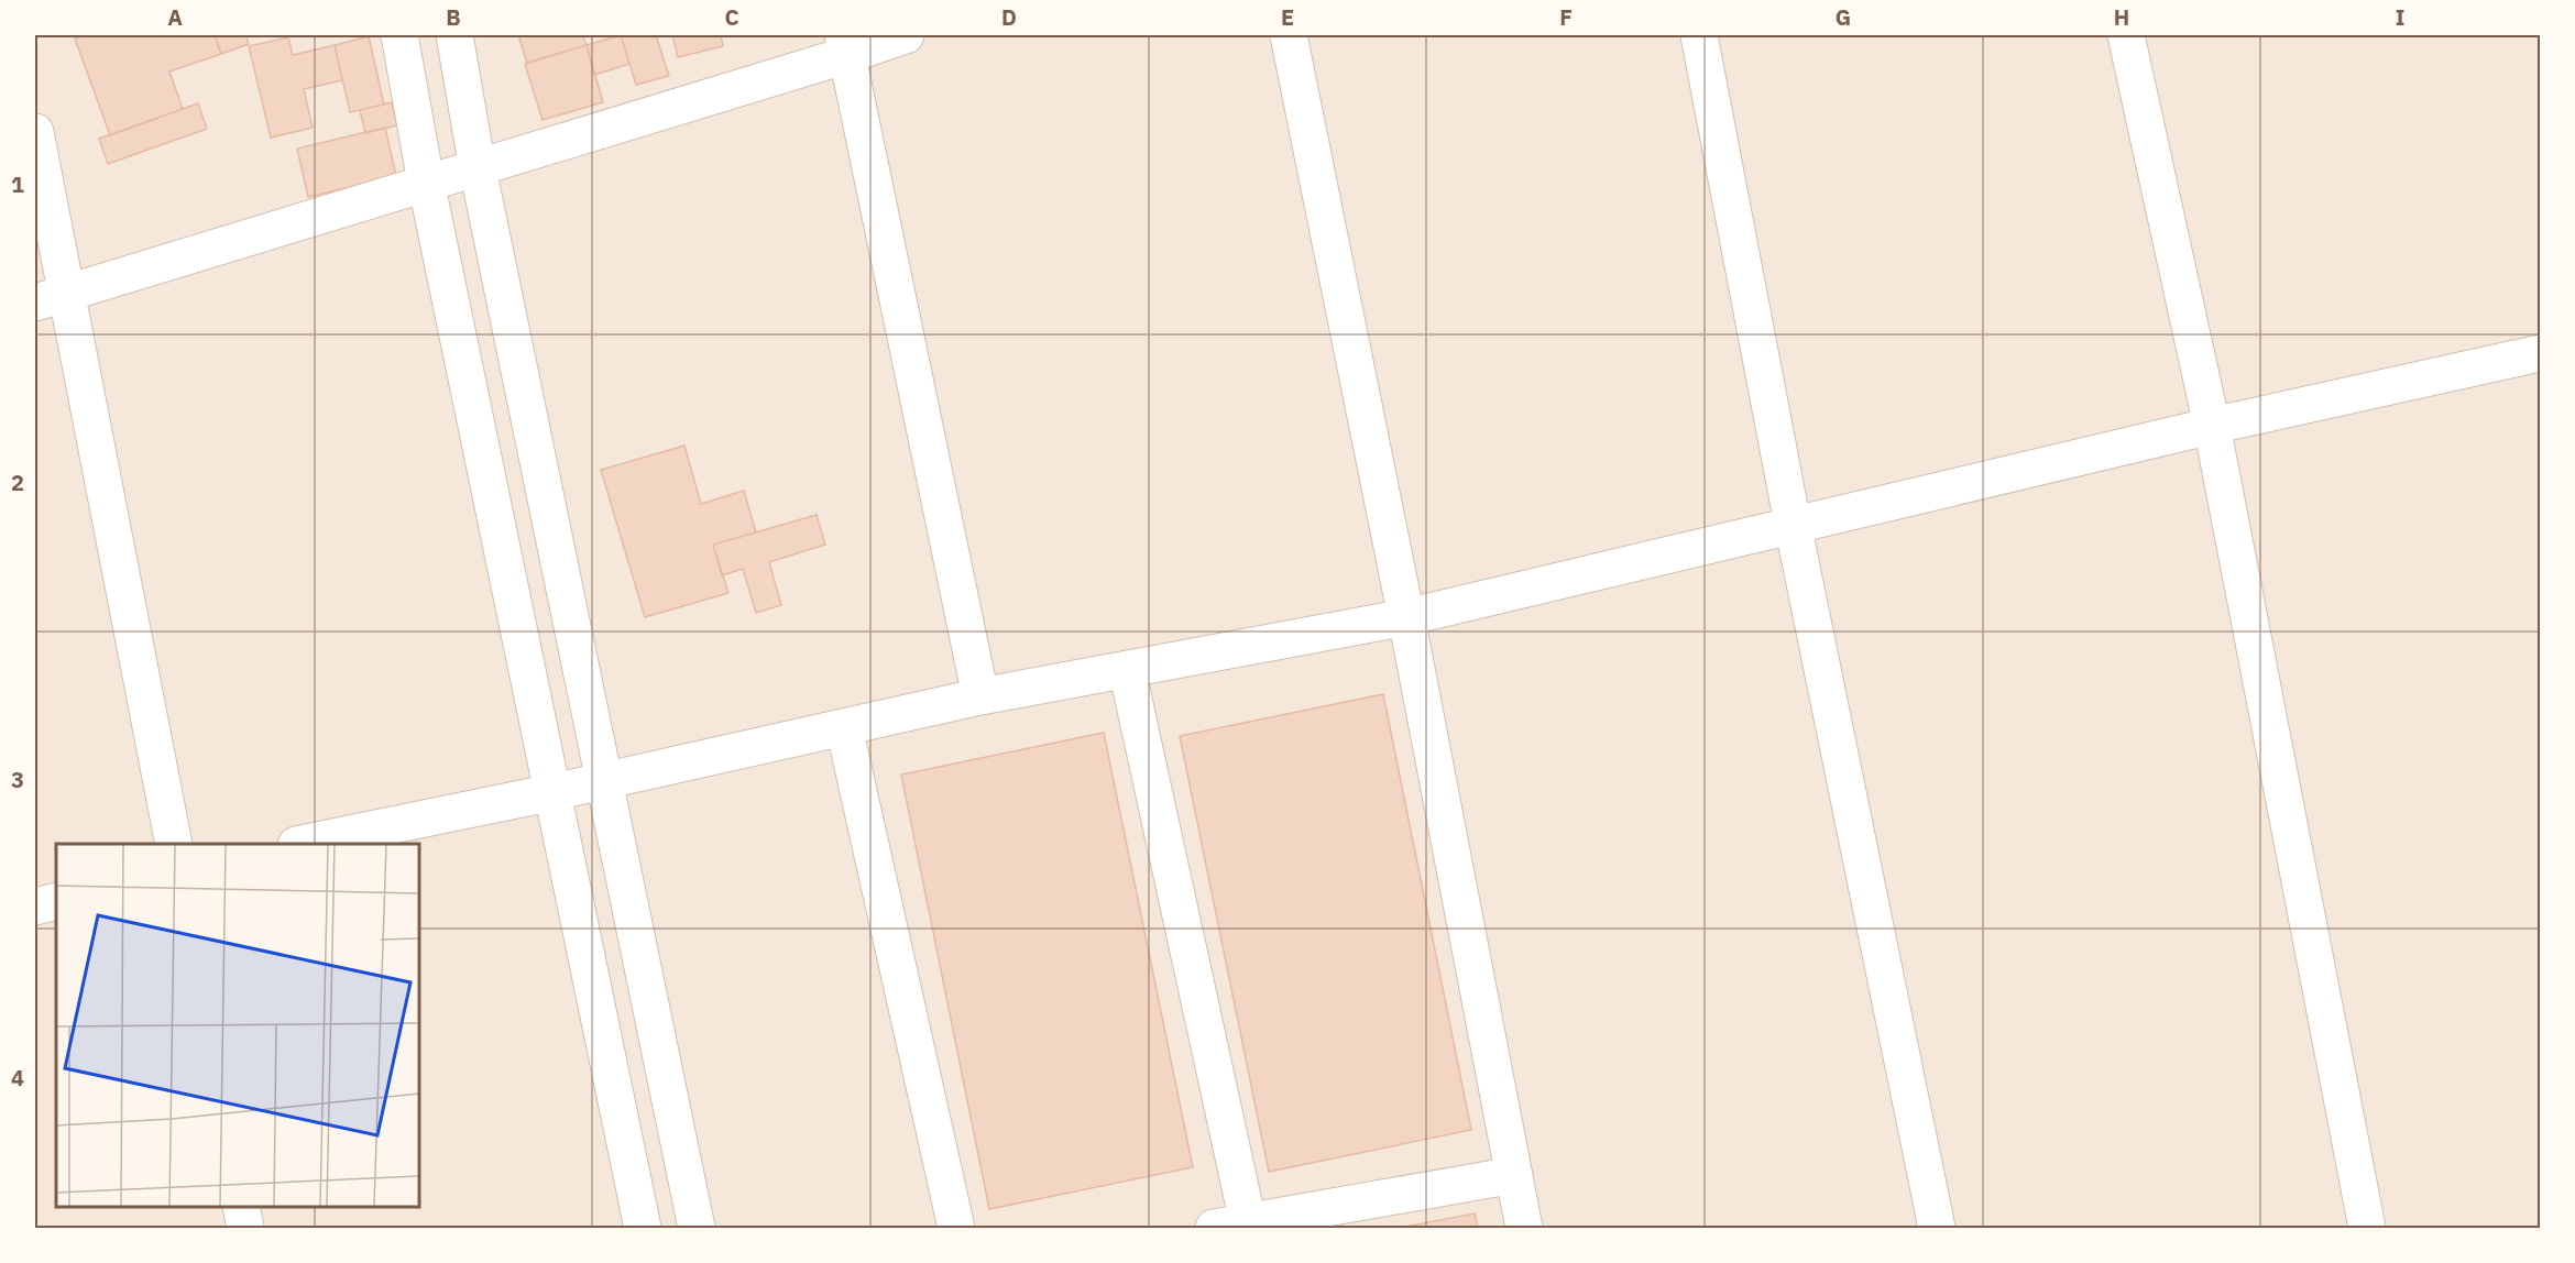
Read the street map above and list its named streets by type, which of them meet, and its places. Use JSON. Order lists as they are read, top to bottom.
{
  "grid": {
    "columns": [
      "A",
      "B",
      "C",
      "D",
      "E",
      "F",
      "G",
      "H",
      "I"
    ],
    "rows": [
      "1",
      "2",
      "3",
      "4"
    ]
  }
}
